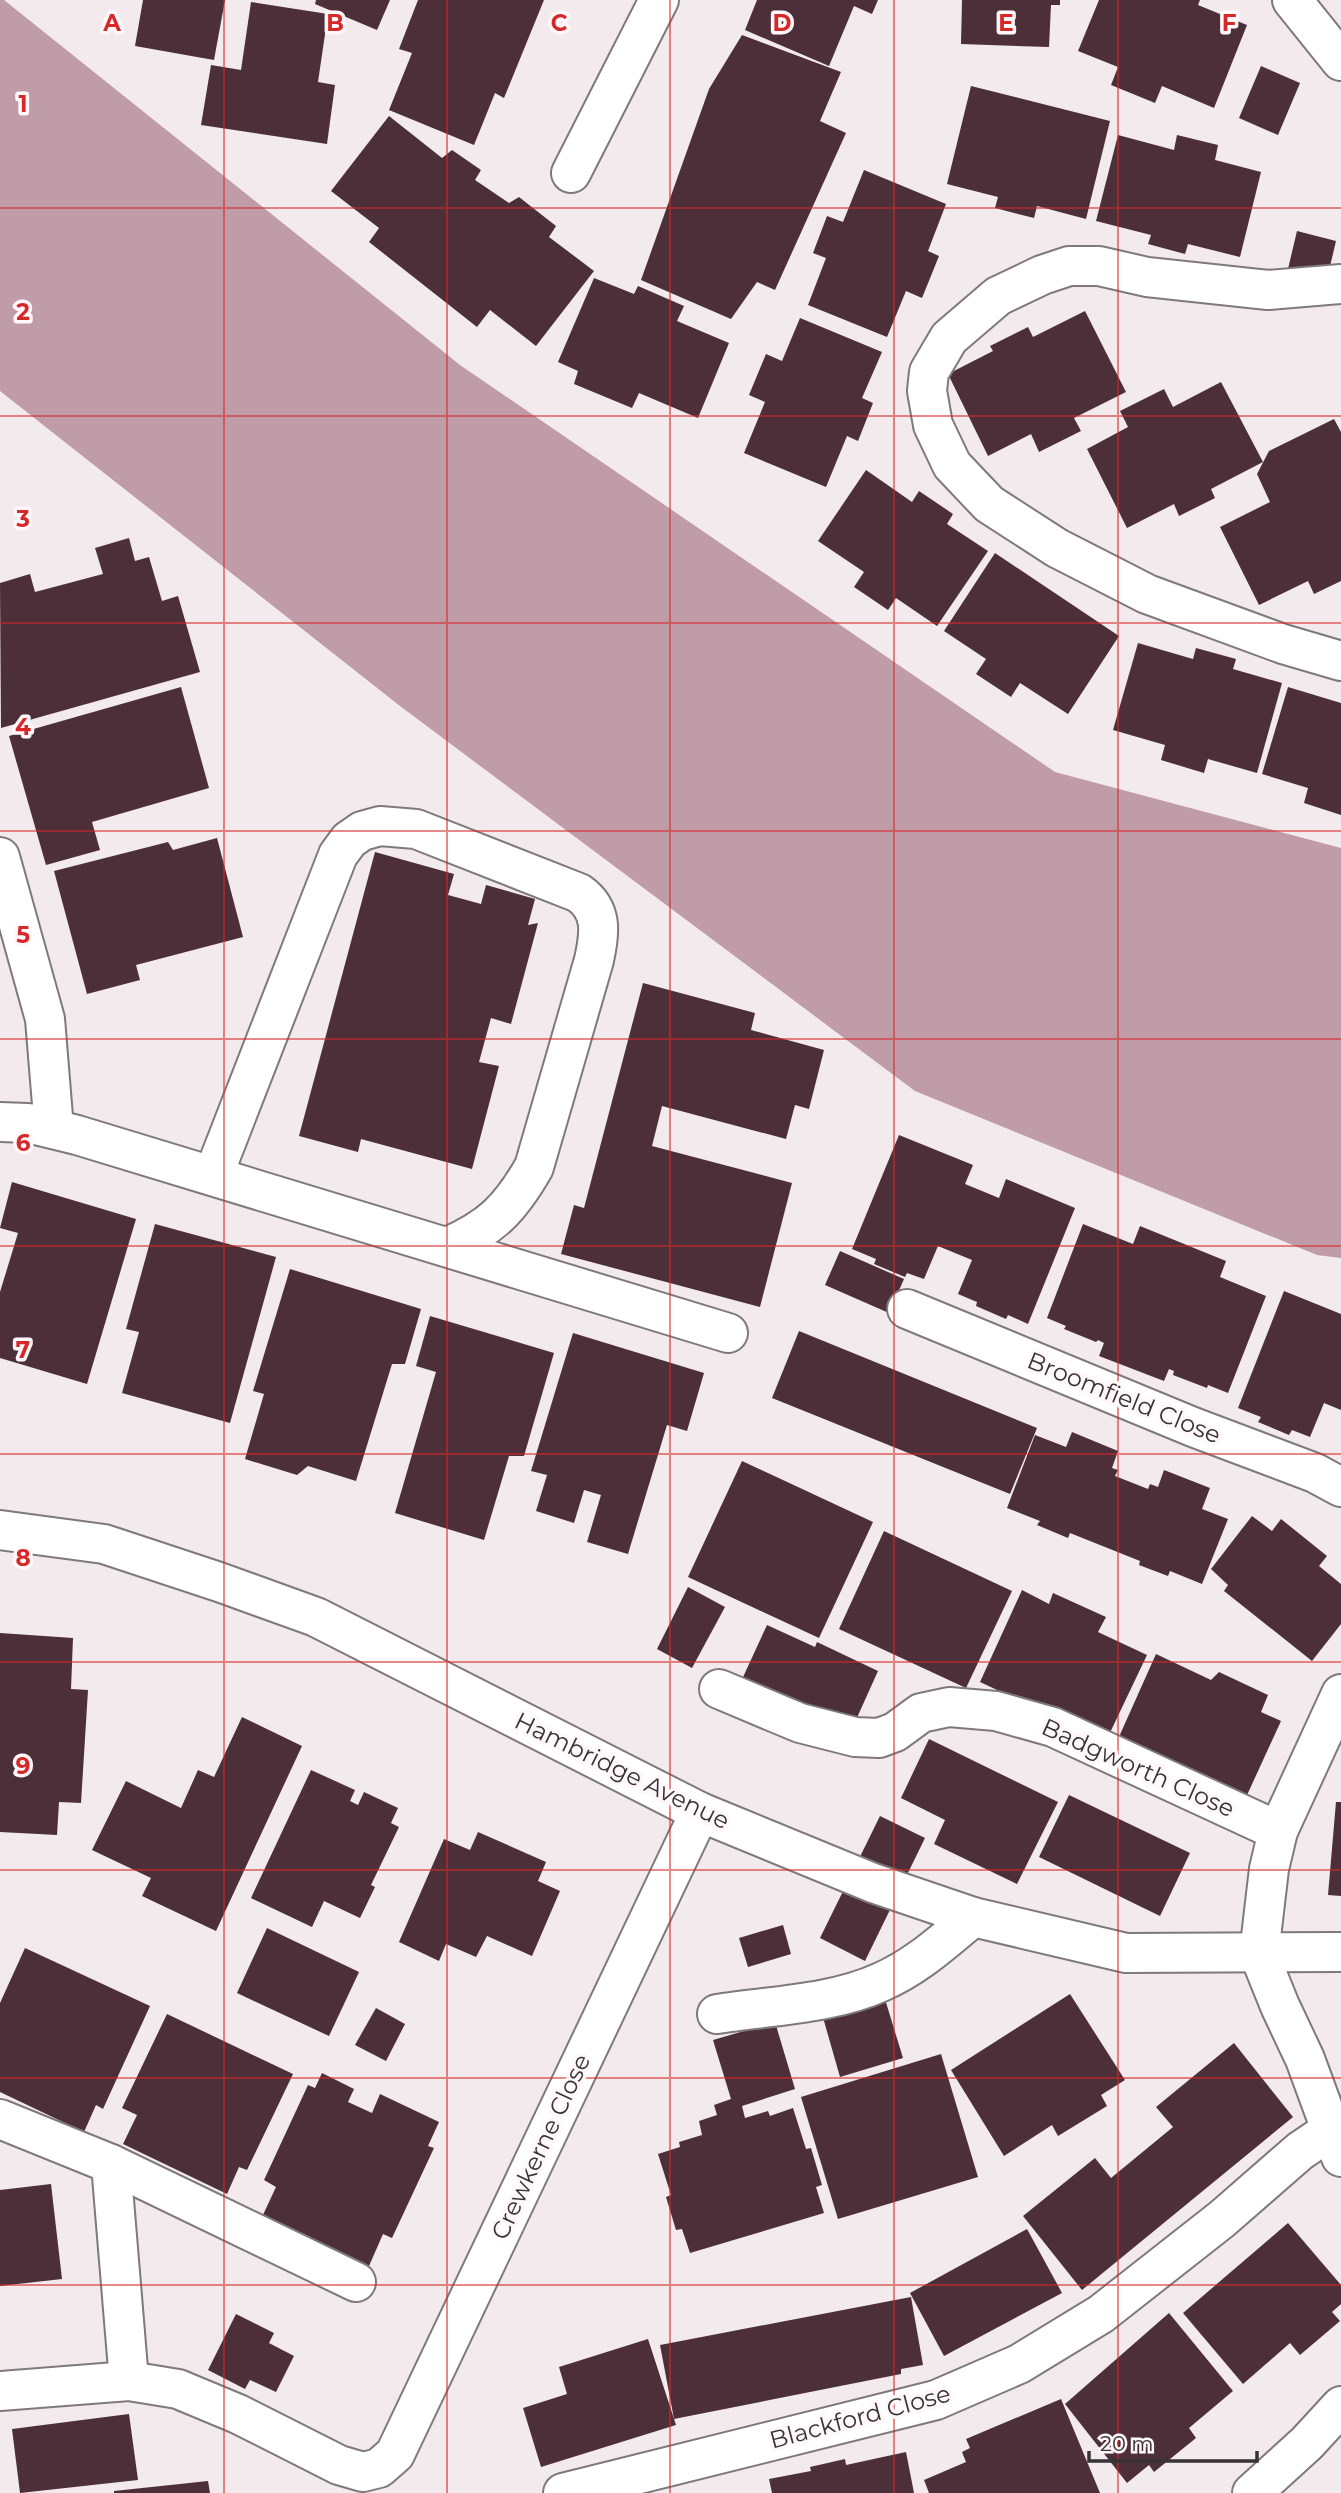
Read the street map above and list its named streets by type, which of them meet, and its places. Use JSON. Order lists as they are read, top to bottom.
{
  "streets": {
    "street": [
      "Broomfield Close",
      "Badgworth Close",
      "Hambridge Avenue",
      "Crewkerne Close",
      "Blackford Close"
    ]
  },
  "crossings": [
    ["Hambridge Avenue", "Crewkerne Close"]
  ],
  "scale_bar": "20 m",
  "grid": {
    "columns": [
      "A",
      "B",
      "C",
      "D",
      "E",
      "F"
    ],
    "rows": [
      "1",
      "2",
      "3",
      "4",
      "5",
      "6",
      "7",
      "8",
      "9"
    ]
  }
}
